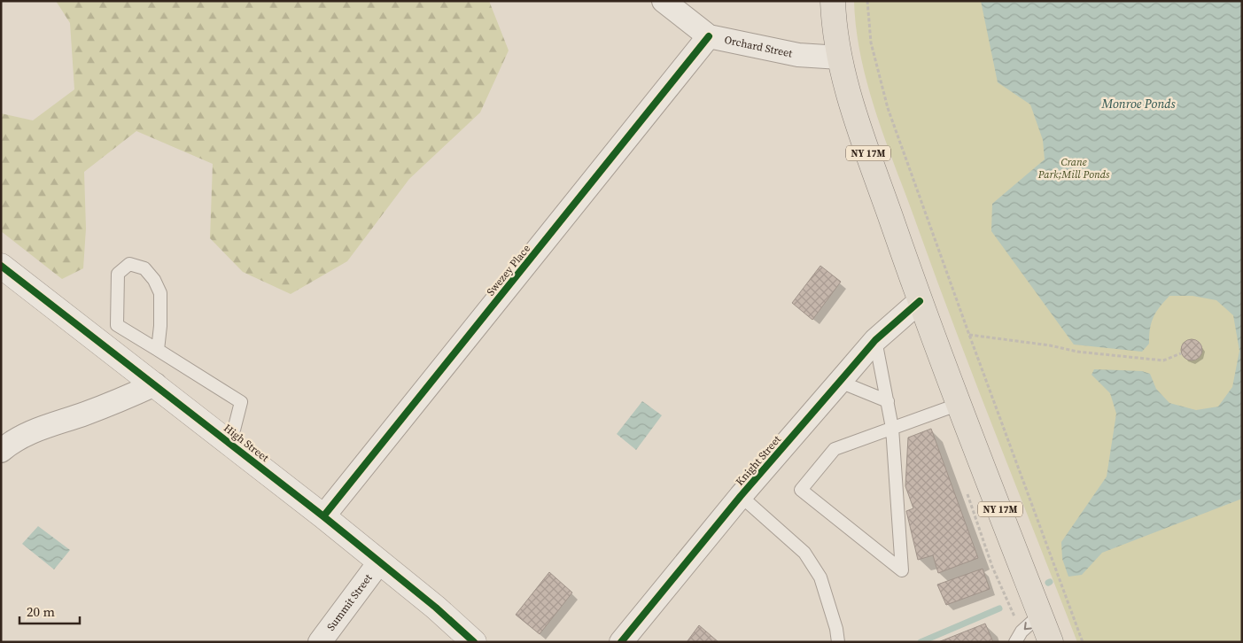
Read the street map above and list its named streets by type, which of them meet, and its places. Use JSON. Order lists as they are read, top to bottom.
{
  "streets": {
    "main road": ["NY 17M"],
    "street": [
      "Orchard Street",
      "Swezey Place",
      "High Street",
      "Knight Street",
      "Summit Street"
    ]
  },
  "crossings": [
    ["Orchard Street", "NY 17M"],
    ["Orchard Street", "Swezey Place"],
    ["NY 17M", "Knight Street"],
    ["Swezey Place", "High Street"],
    ["High Street", "Summit Street"]
  ],
  "water": ["Monroe Ponds"],
  "parks": ["Crane Park;Mill Ponds"],
  "scale_bar": "20 m"
}
